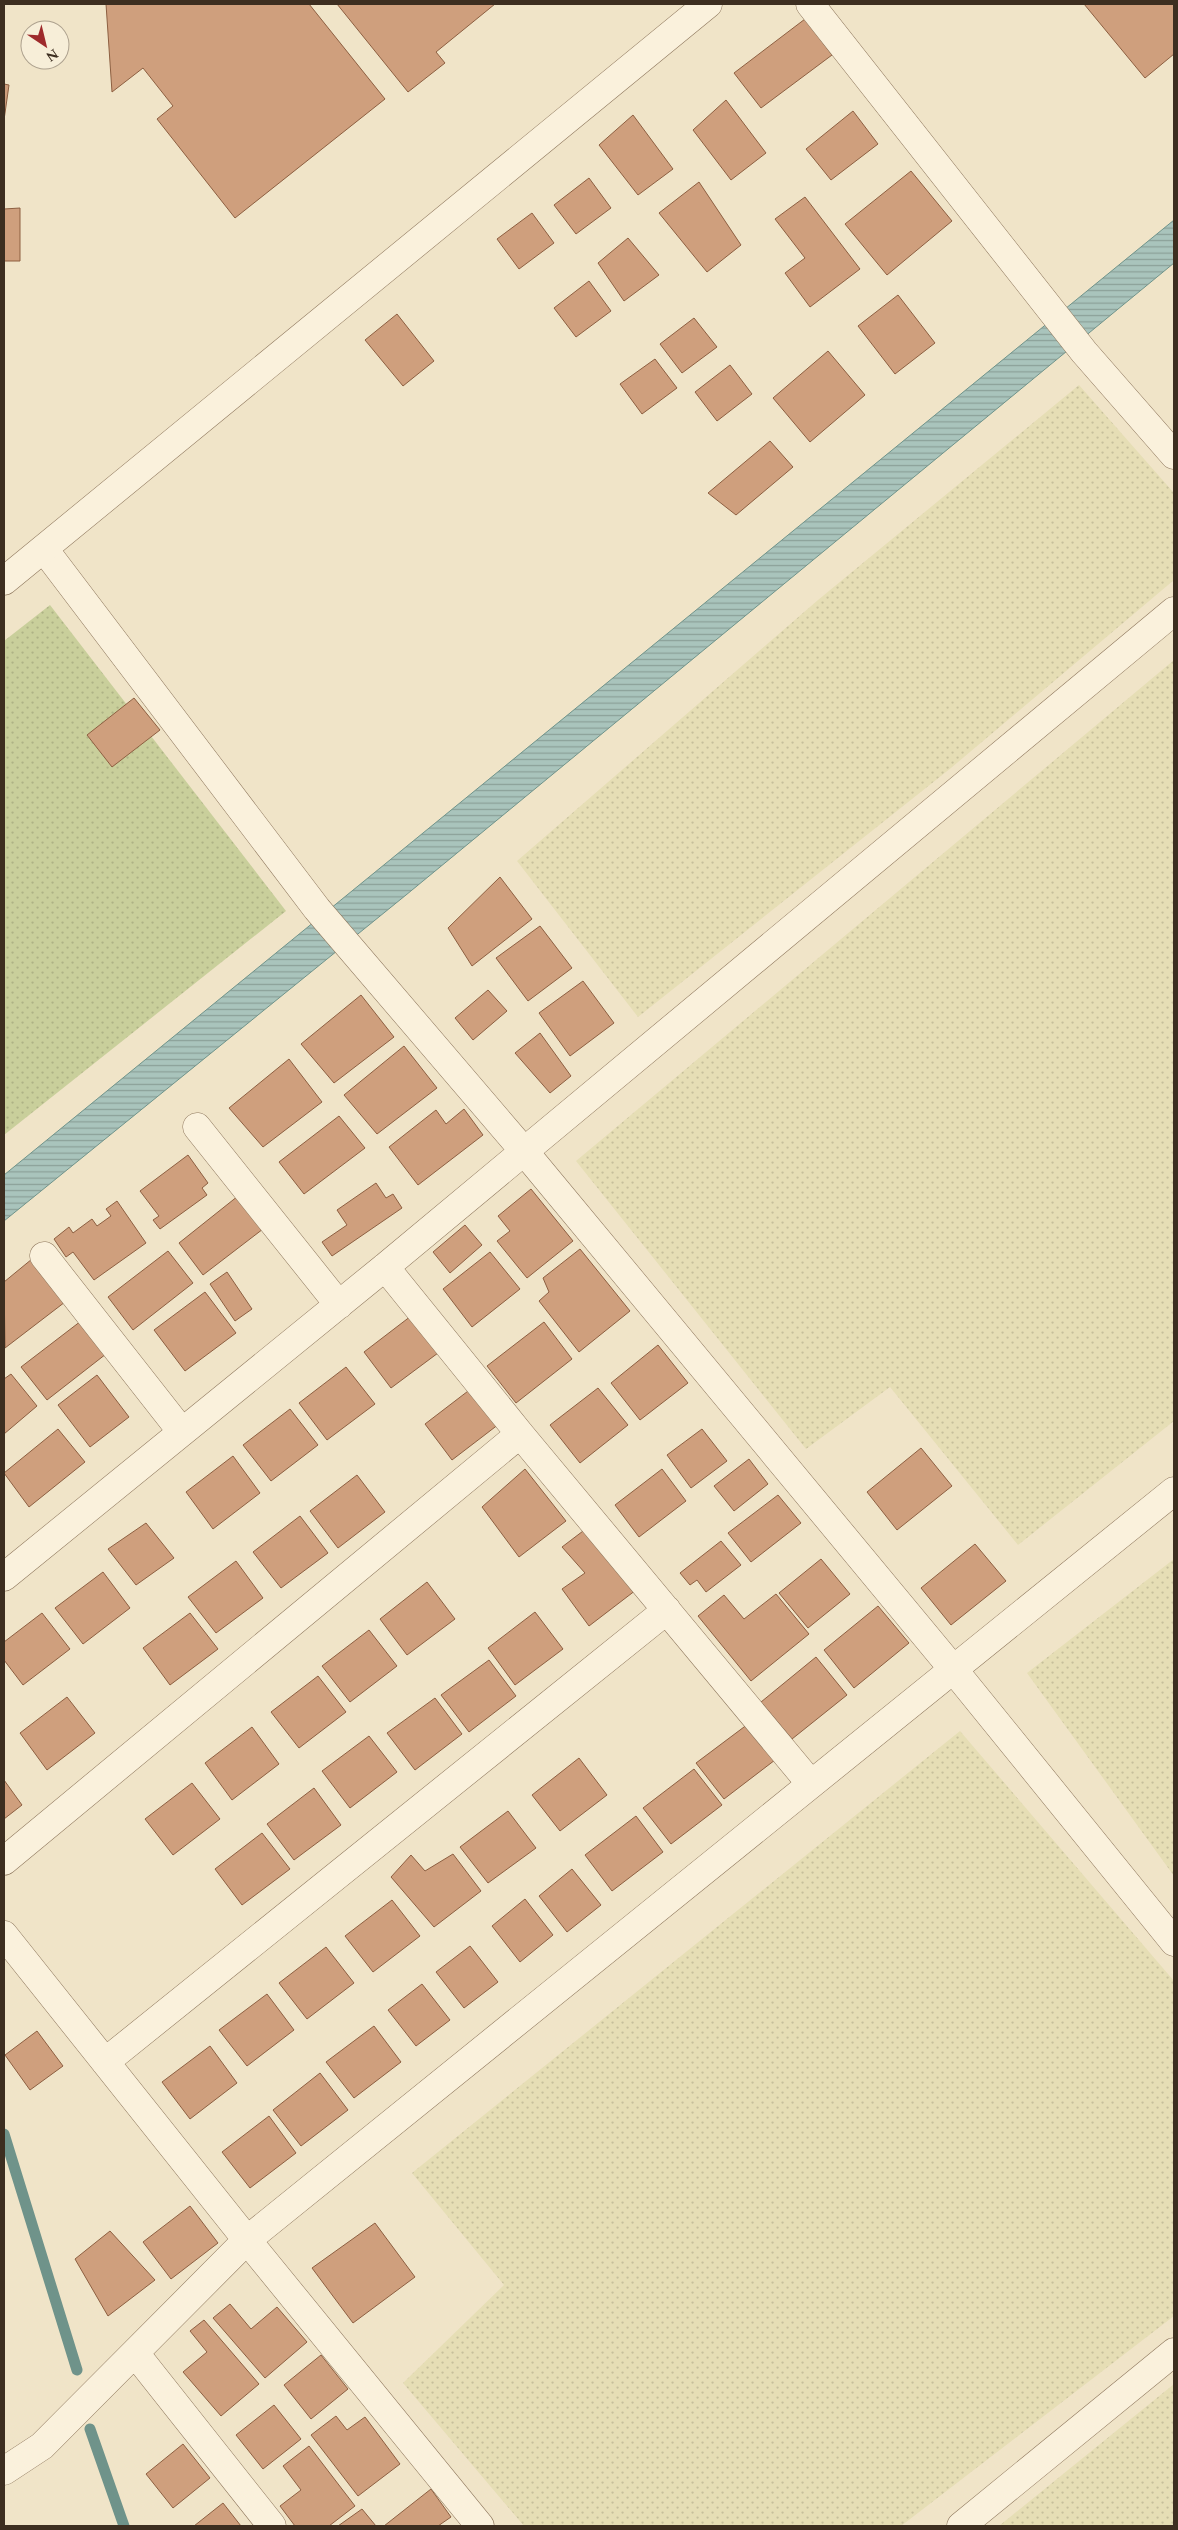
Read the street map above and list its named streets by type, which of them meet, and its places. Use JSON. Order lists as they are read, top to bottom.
{
  "north": "bottom right"
}
